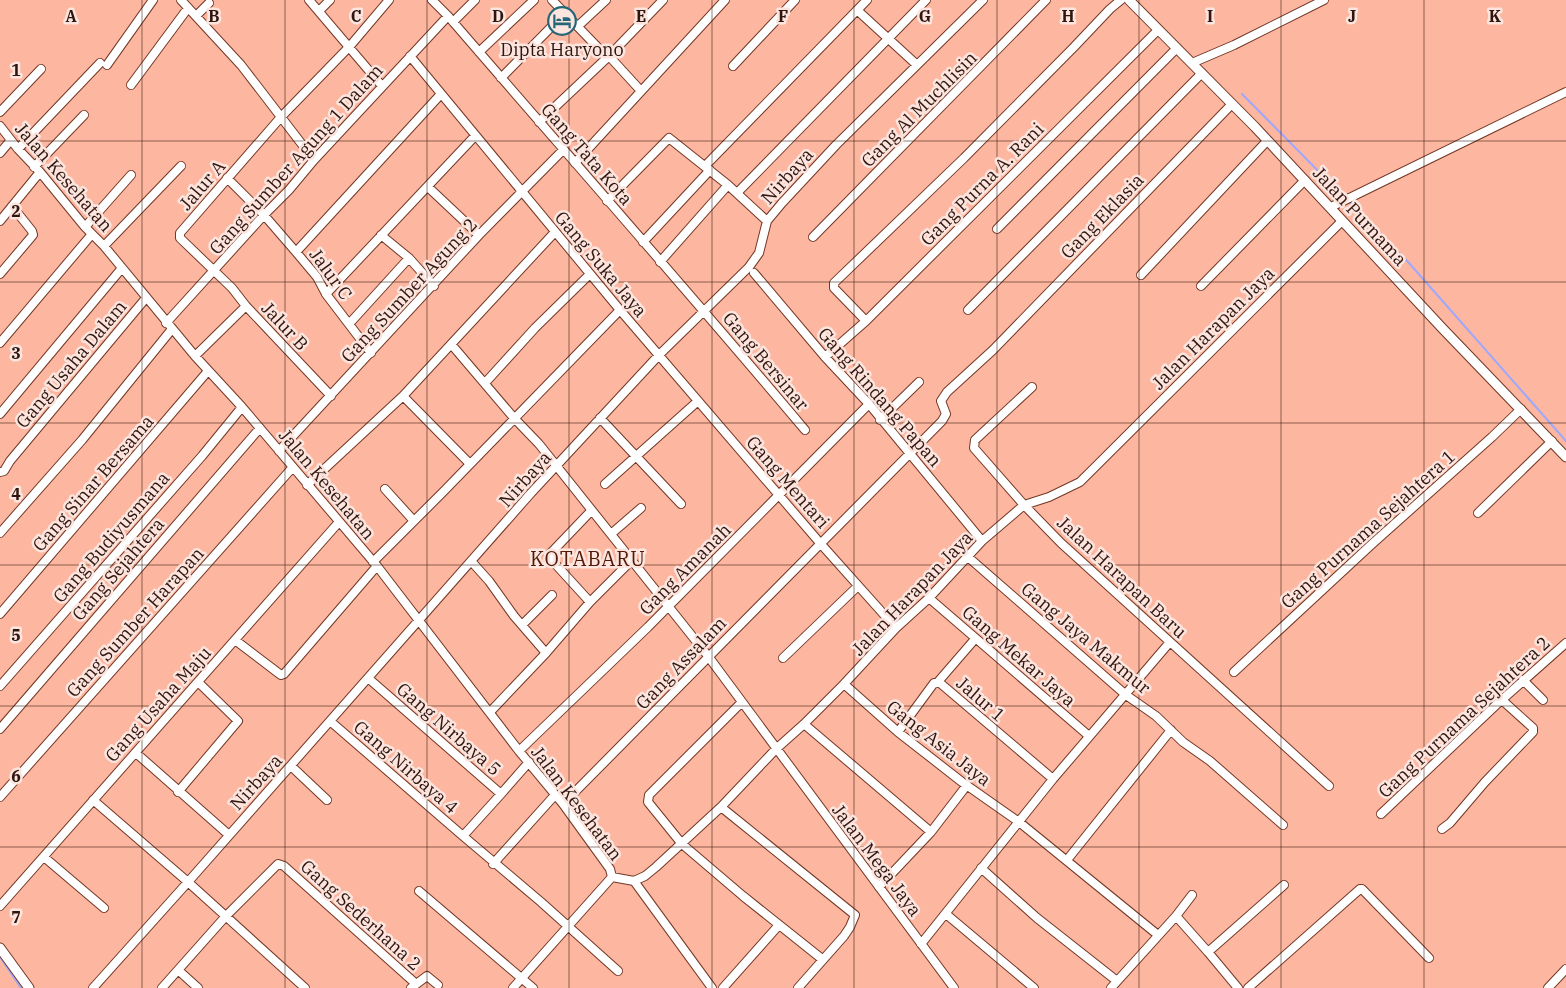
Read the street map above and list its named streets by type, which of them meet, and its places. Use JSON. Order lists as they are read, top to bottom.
{
  "streets": {
    "street": [
      "Gang Al Muchlisin",
      "Gang Tata Kota",
      "Gang Sumber Agung 1 Dalam",
      "Nirbaya",
      "Jalan Kesehatan",
      "Gang Purna A. Rani",
      "Jalur A",
      "Gang Eklasia",
      "Jalan Purnama",
      "Gang Suka Jaya",
      "Jalur C",
      "Gang Sumber Agung 2",
      "Jalur B",
      "Jalan Harapan Jaya",
      "Gang Bersinar",
      "Gang Usaha Dalam",
      "Gang Rindang Papan",
      "Gang Mentari",
      "Gang Sinar Bersama",
      "Gang Purnama Sejahtera 1",
      "Gang Budiyusmana",
      "Gang Sejahtera",
      "Gang Amanah",
      "Jalan Harapan Baru",
      "Gang Sumber Harapan",
      "Gang Jaya Makmur",
      "Gang Mekar Jaya",
      "Gang Assalam",
      "Jalur 1",
      "Gang Usaha Maju",
      "Gang Purnama Sejahtera 2",
      "Gang Nirbaya 5",
      "Gang Asia Jaya",
      "Gang Nirbaya 4",
      "Jalan Mega Jaya",
      "Gang Sederhana 2"
    ]
  },
  "crossings": [
    ["Gang Tata Kota", "Gang Sumber Agung 1 Dalam"],
    ["Gang Tata Kota", "Nirbaya"],
    ["Gang Tata Kota", "Gang Sumber Agung 2"],
    ["Gang Tata Kota", "Gang Bersinar"],
    ["Gang Sumber Agung 1 Dalam", "Jalan Kesehatan"],
    ["Gang Sumber Agung 1 Dalam", "Jalur A"],
    ["Gang Sumber Agung 1 Dalam", "Gang Suka Jaya"],
    ["Gang Sumber Agung 1 Dalam", "Jalur C"],
    ["Nirbaya", "Jalan Kesehatan"],
    ["Nirbaya", "Gang Suka Jaya"],
    ["Nirbaya", "Gang Bersinar"],
    ["Nirbaya", "Gang Rindang Papan"],
    ["Nirbaya", "Gang Mentari"],
    ["Nirbaya", "Gang Nirbaya 5"],
    ["Nirbaya", "Gang Nirbaya 4"],
    ["Nirbaya", "Jalan Mega Jaya"],
    ["Jalan Kesehatan", "Gang Sumber Agung 2"],
    ["Jalan Kesehatan", "Jalur B"],
    ["Jalan Kesehatan", "Gang Usaha Dalam"],
    ["Jalan Kesehatan", "Gang Sinar Bersama"],
    ["Jalan Kesehatan", "Gang Budiyusmana"],
    ["Jalan Kesehatan", "Gang Sejahtera"],
    ["Jalan Kesehatan", "Gang Amanah"],
    ["Jalan Kesehatan", "Gang Sumber Harapan"],
    ["Jalan Kesehatan", "Gang Assalam"],
    ["Jalan Kesehatan", "Gang Usaha Maju"],
    ["Jalan Kesehatan", "Gang Nirbaya 5"],
    ["Gang Purna A. Rani", "Jalan Purnama"],
    ["Gang Purna A. Rani", "Gang Rindang Papan"],
    ["Jalur A", "Jalur C"],
    ["Gang Eklasia", "Jalan Purnama"],
    ["Gang Eklasia", "Gang Rindang Papan"],
    ["Gang Eklasia", "Gang Assalam"],
    ["Jalan Purnama", "Jalan Harapan Jaya"],
    ["Jalan Purnama", "Gang Purnama Sejahtera 1"],
    ["Gang Suka Jaya", "Gang Sumber Agung 2"],
    ["Gang Suka Jaya", "Gang Mentari"],
    ["Jalur C", "Gang Sumber Agung 2"],
    ["Gang Sumber Agung 2", "Jalur B"],
    ["Jalan Harapan Jaya", "Gang Rindang Papan"],
    ["Jalan Harapan Jaya", "Gang Mentari"],
    ["Jalan Harapan Jaya", "Jalan Harapan Baru"],
    ["Jalan Harapan Jaya", "Gang Jaya Makmur"],
    ["Jalan Harapan Jaya", "Gang Mekar Jaya"],
    ["Jalan Harapan Jaya", "Gang Asia Jaya"],
    ["Jalan Harapan Jaya", "Jalan Mega Jaya"],
    ["Gang Rindang Papan", "Gang Amanah"],
    ["Gang Rindang Papan", "Gang Assalam"],
    ["Gang Mentari", "Gang Amanah"],
    ["Gang Mentari", "Gang Assalam"],
    ["Gang Amanah", "Jalan Mega Jaya"],
    ["Gang Assalam", "Jalan Mega Jaya"],
    ["Jalur 1", "Gang Asia Jaya"]
  ],
  "districts": ["KOTABARU"],
  "places": {
    "hotel": ["Dipta Haryono"]
  },
  "grid": {
    "columns": [
      "A",
      "B",
      "C",
      "D",
      "E",
      "F",
      "G",
      "H",
      "I",
      "J",
      "K"
    ],
    "rows": [
      "1",
      "2",
      "3",
      "4",
      "5",
      "6",
      "7"
    ]
  }
}
